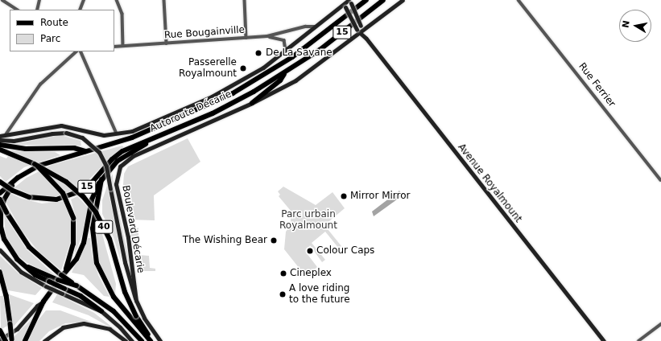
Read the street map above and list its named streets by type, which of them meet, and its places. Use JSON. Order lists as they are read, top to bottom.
{
  "streets": {
    "highway": ["15", "Autoroute Décarie", "40"],
    "main road": ["Avenue Royalmount", "Boulevard Décarie"],
    "street": ["Rue Bougainville", "Rue Ferrier"]
  },
  "crossings": [
    ["15", "Autoroute Décarie"],
    ["Avenue Royalmount", "Boulevard Décarie"]
  ],
  "parks": ["Parc urbain Royalmount"],
  "places": [
    "De La Savane",
    "Passerelle Royalmount",
    "Mirror Mirror",
    "The Wishing Bear",
    "Colour Caps",
    "Cineplex",
    "A love riding to the future"
  ],
  "legend": ["Route", "Parc"],
  "north": "left"
}
